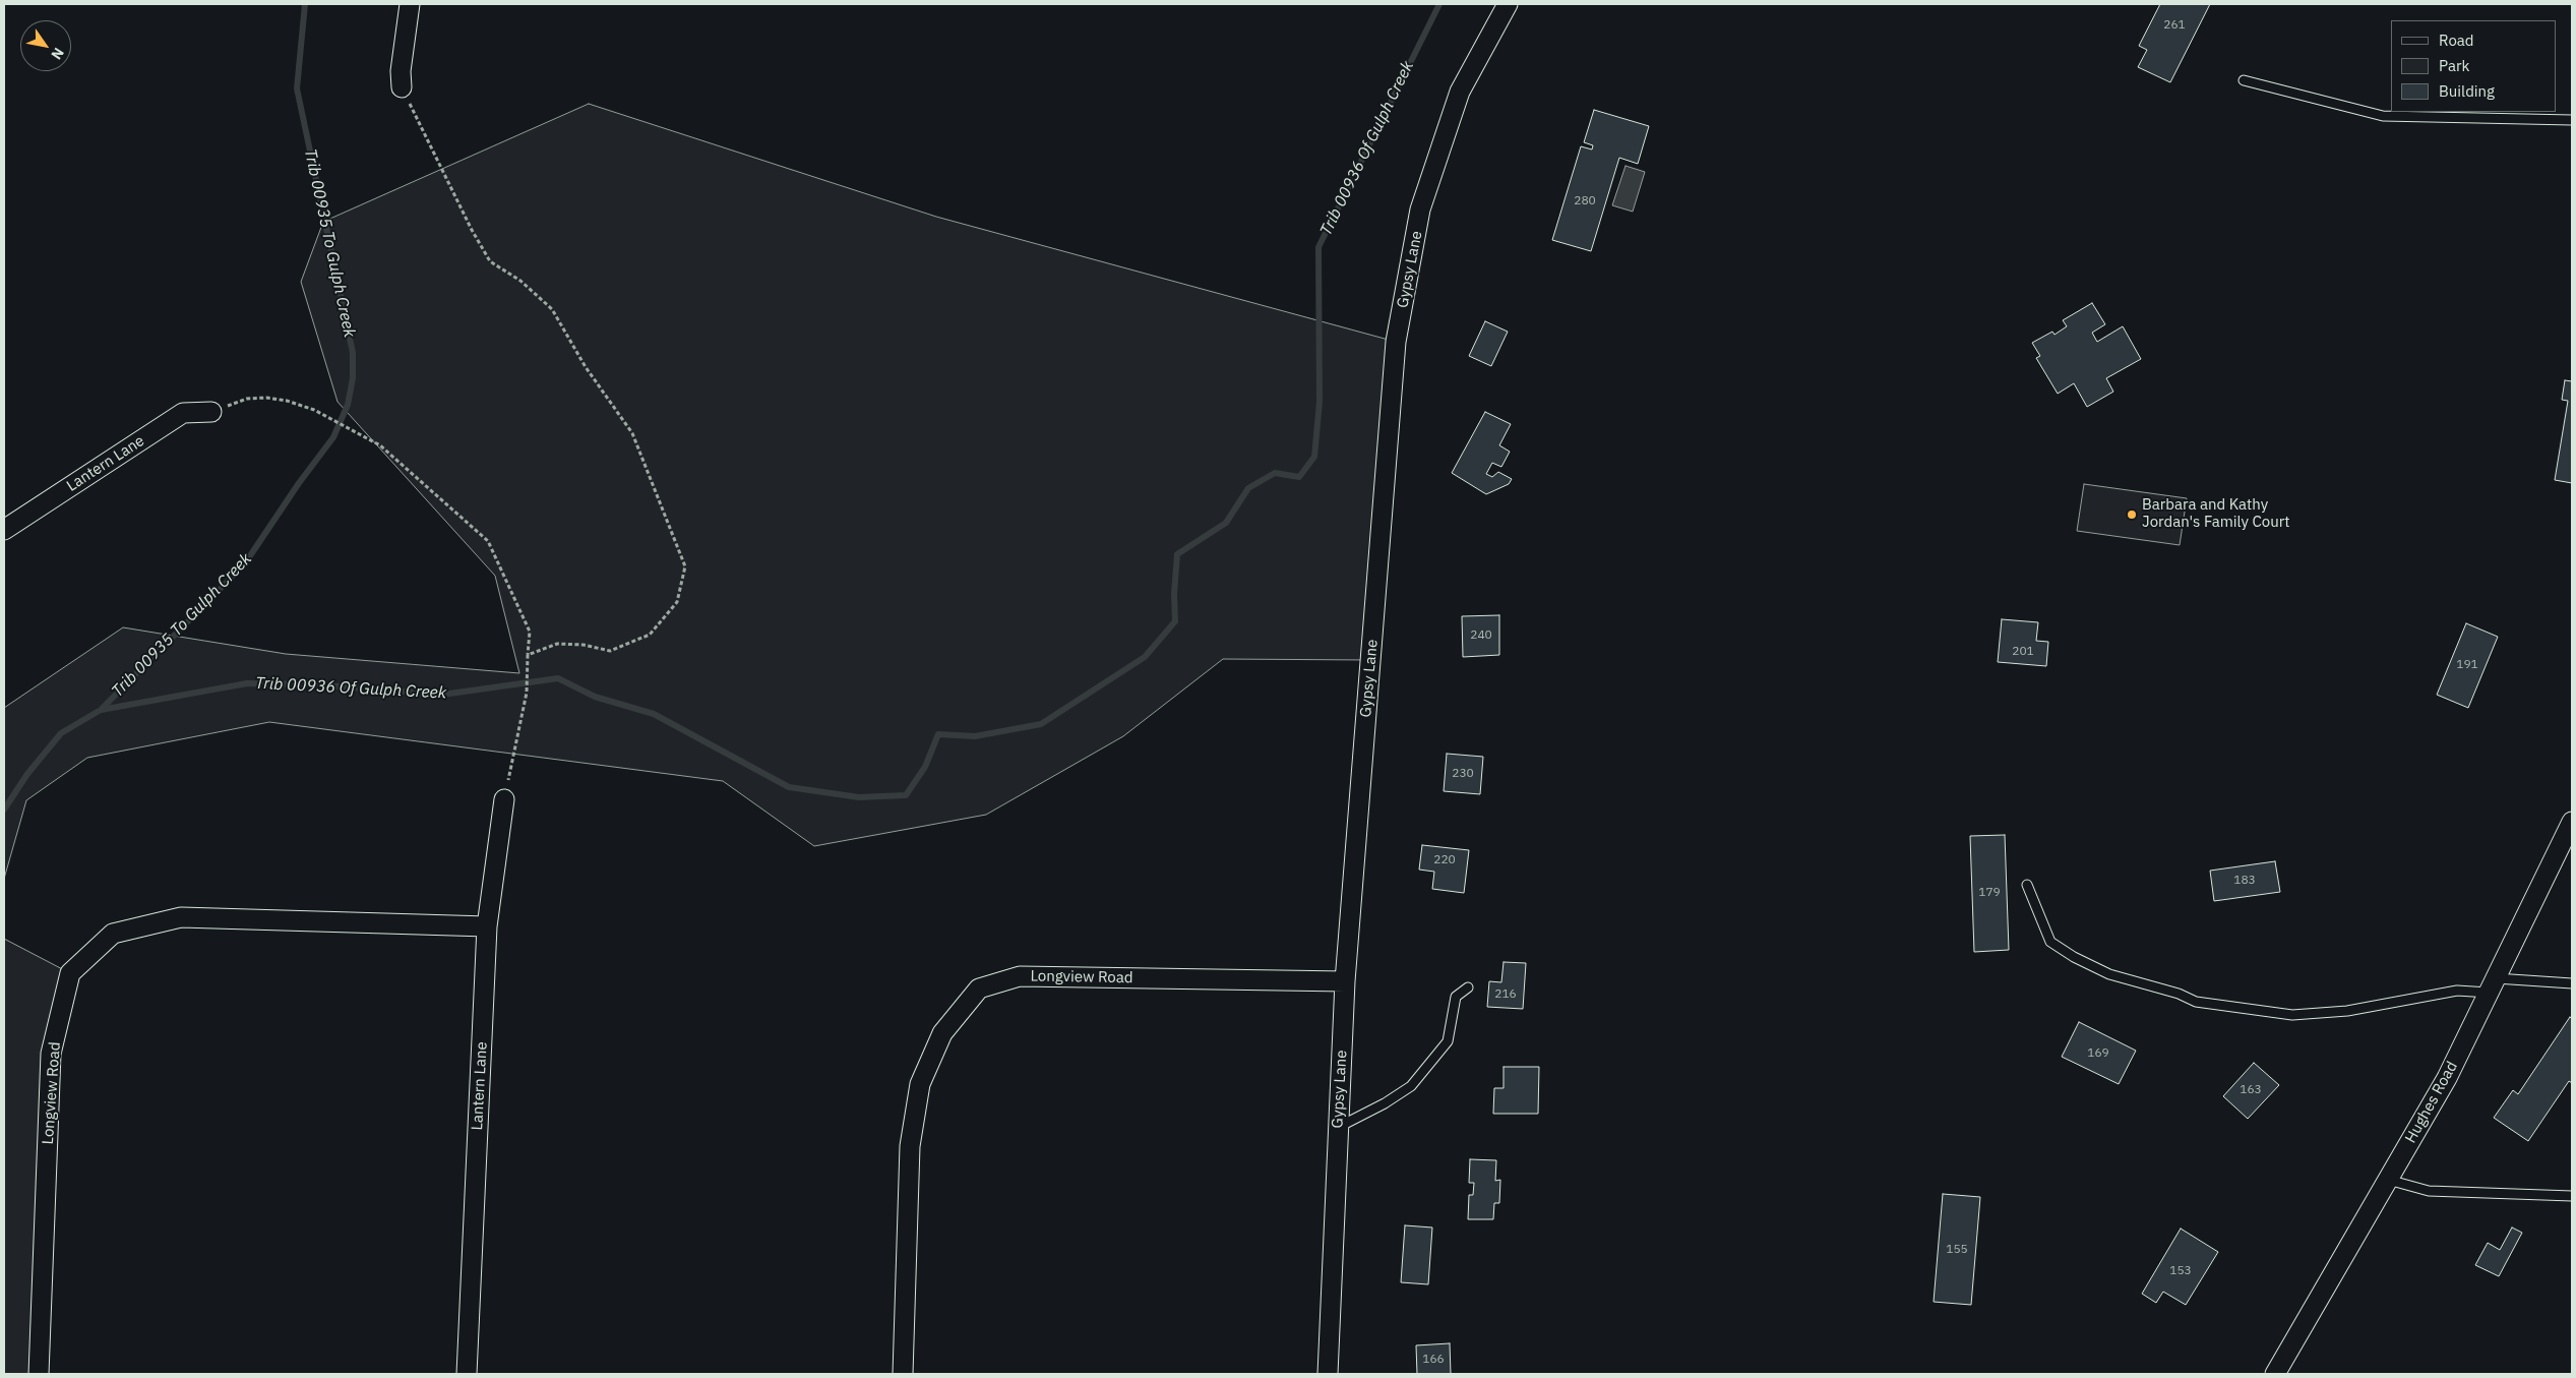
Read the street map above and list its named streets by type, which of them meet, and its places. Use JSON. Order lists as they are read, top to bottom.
{
  "streets": {
    "street": [
      "Gypsy Lane",
      "Lantern Lane",
      "Longview Road",
      "Hughes Road"
    ]
  },
  "crossings": [
    ["Gypsy Lane", "Longview Road"],
    ["Lantern Lane", "Longview Road"]
  ],
  "water": ["Trib 00936 Of Gulph Creek", "Trib 00935 To Gulph Creek"],
  "places": ["Barbara and Kathy Jordan's Family Court"],
  "house_numbers": [
    "261",
    "280",
    "240",
    "201",
    "191",
    "230",
    "220",
    "183",
    "179",
    "216",
    "169",
    "163",
    "155",
    "153",
    "166"
  ],
  "legend": ["Road", "Park", "Building"],
  "north": "bottom right"
}
